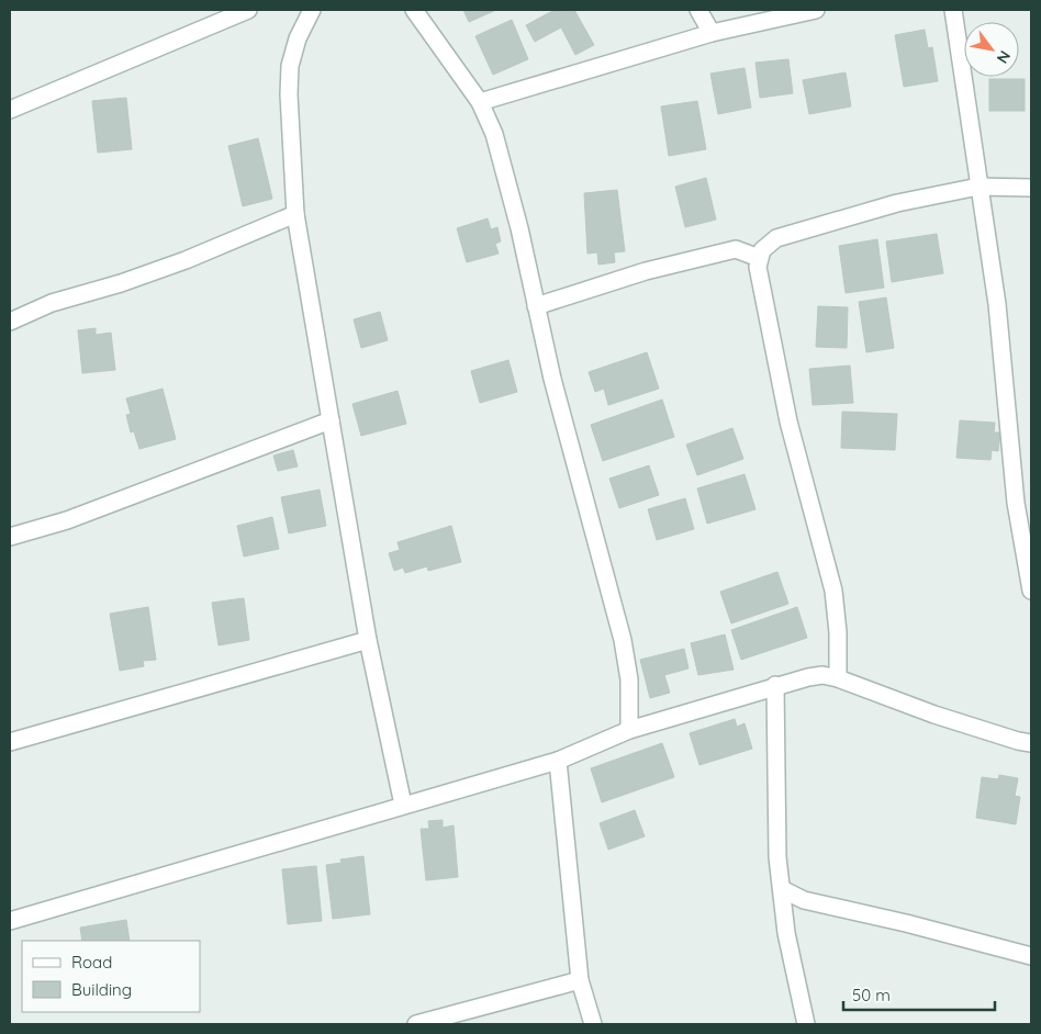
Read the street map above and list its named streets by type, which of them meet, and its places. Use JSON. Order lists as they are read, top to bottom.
{
  "legend": ["Road", "Building"],
  "scale_bar": "50 m",
  "north": "bottom right"
}
